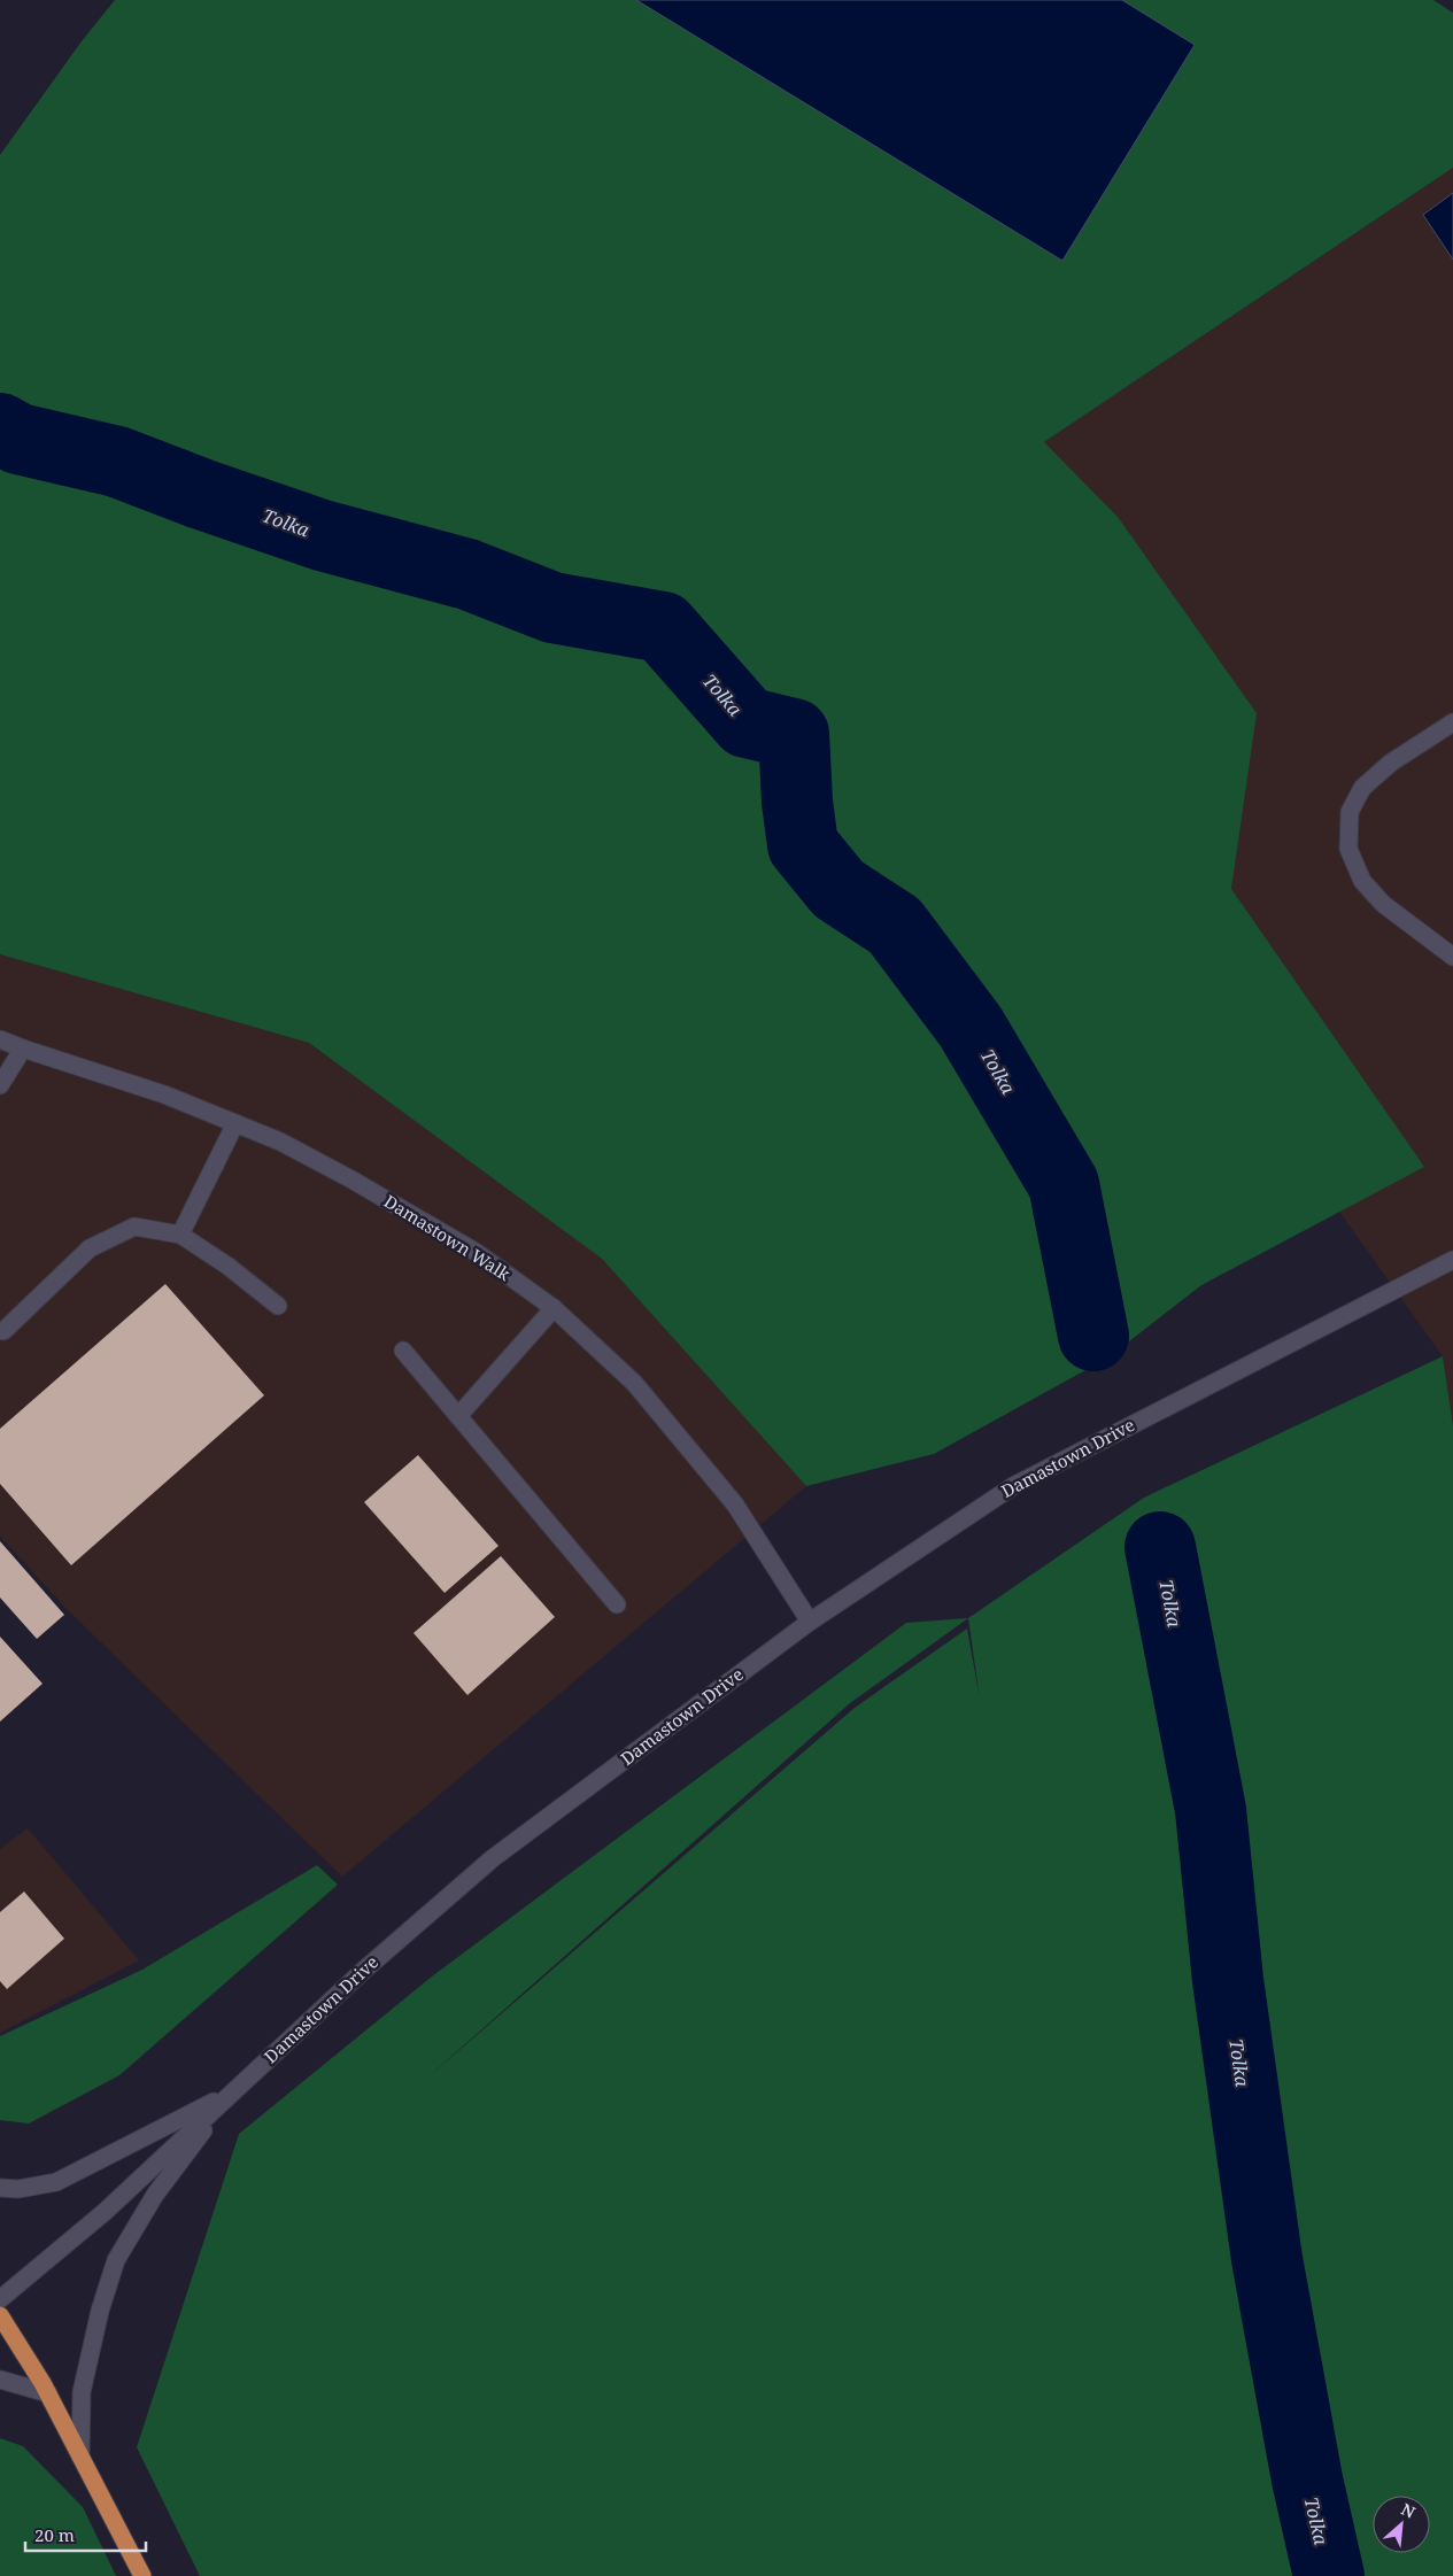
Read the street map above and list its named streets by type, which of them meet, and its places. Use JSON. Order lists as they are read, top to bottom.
{
  "streets": {
    "street": ["Damastown Walk", "Damastown Drive"]
  },
  "crossings": [
    ["Damastown Walk", "Damastown Drive"]
  ],
  "water": ["Tolka"],
  "scale_bar": "20 m",
  "north": "top right"
}
